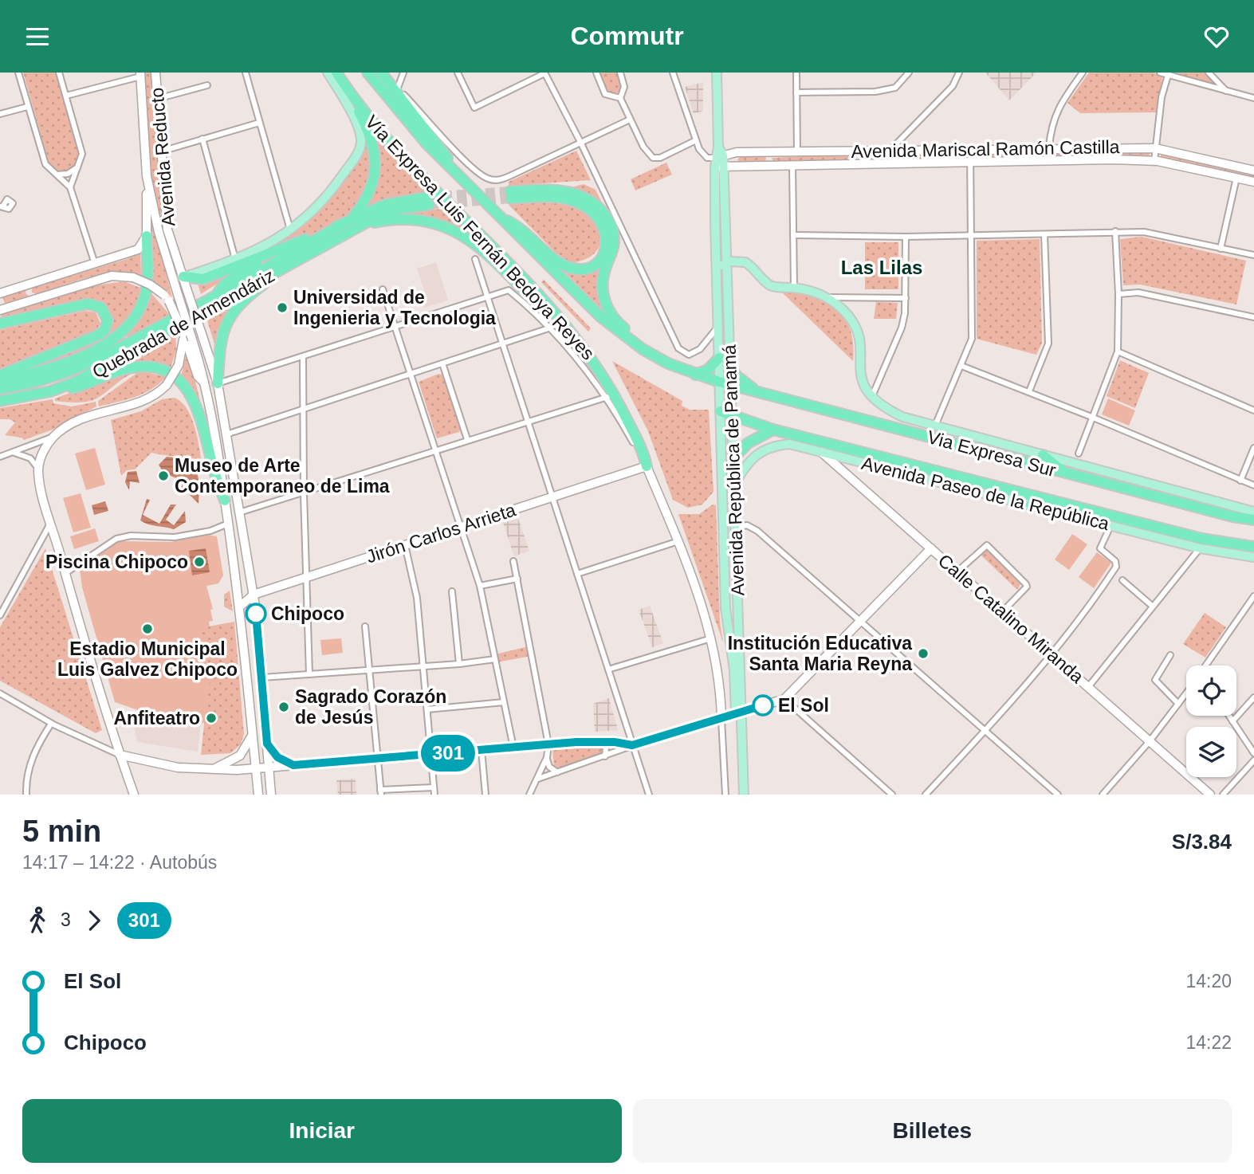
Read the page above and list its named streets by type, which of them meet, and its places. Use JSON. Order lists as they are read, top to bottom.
{
  "streets": {
    "highway": ["Vía Expresa Luis Fernán Bedoya Reyes", "Quebrada de Armendáriz", "Via Expresa Sur"],
    "main road": [
      "Avenida Mariscal Ramón Castilla",
      "Avenida Reducto",
      "Avenida República de Panamá",
      "Avenida Paseo de la República",
      "Jirón Carlos Arrieta",
      "Calle Catalino Miranda"
    ]
  },
  "crossings": [
    ["Avenida Mariscal Ramón Castilla", "Avenida República de Panamá"],
    ["Avenida Reducto", "Jirón Carlos Arrieta"],
    ["Vía Expresa Luis Fernán Bedoya Reyes", "Via Expresa Sur"],
    ["Vía Expresa Luis Fernán Bedoya Reyes", "Avenida República de Panamá"],
    ["Vía Expresa Luis Fernán Bedoya Reyes", "Jirón Carlos Arrieta"],
    ["Via Expresa Sur", "Avenida República de Panamá"],
    ["Via Expresa Sur", "Calle Catalino Miranda"],
    ["Avenida República de Panamá", "Avenida Paseo de la República"],
    ["Avenida Paseo de la República", "Calle Catalino Miranda"]
  ],
  "districts": ["Las Lilas"],
  "places": [
    "Universidad de Ingenieria y Tecnologia",
    "Museo de Arte Contemporaneo de Lima",
    "Piscina Chipoco",
    "Chipoco",
    "Estadio Municipal Luis Galvez Chipoco",
    "Institución Educativa Santa Maria Reyna",
    "El Sol",
    "Sagrado Corazón de Jesús",
    "Anfiteatro"
  ],
  "lines": ["bus line 301"],
  "page": {
    "header": "Commutr",
    "on_map": "301",
    "heading": ["5 min", "14:17 – 14:22 · Autobús", "S/3.84"],
    "legs": ["3", "301"],
    "list": [
      {
        "name": "El Sol",
        "value": "14:20"
      },
      {
        "name": "Chipoco",
        "value": "14:22"
      }
    ],
    "buttons": ["Iniciar", "Billetes"]
  }
}
